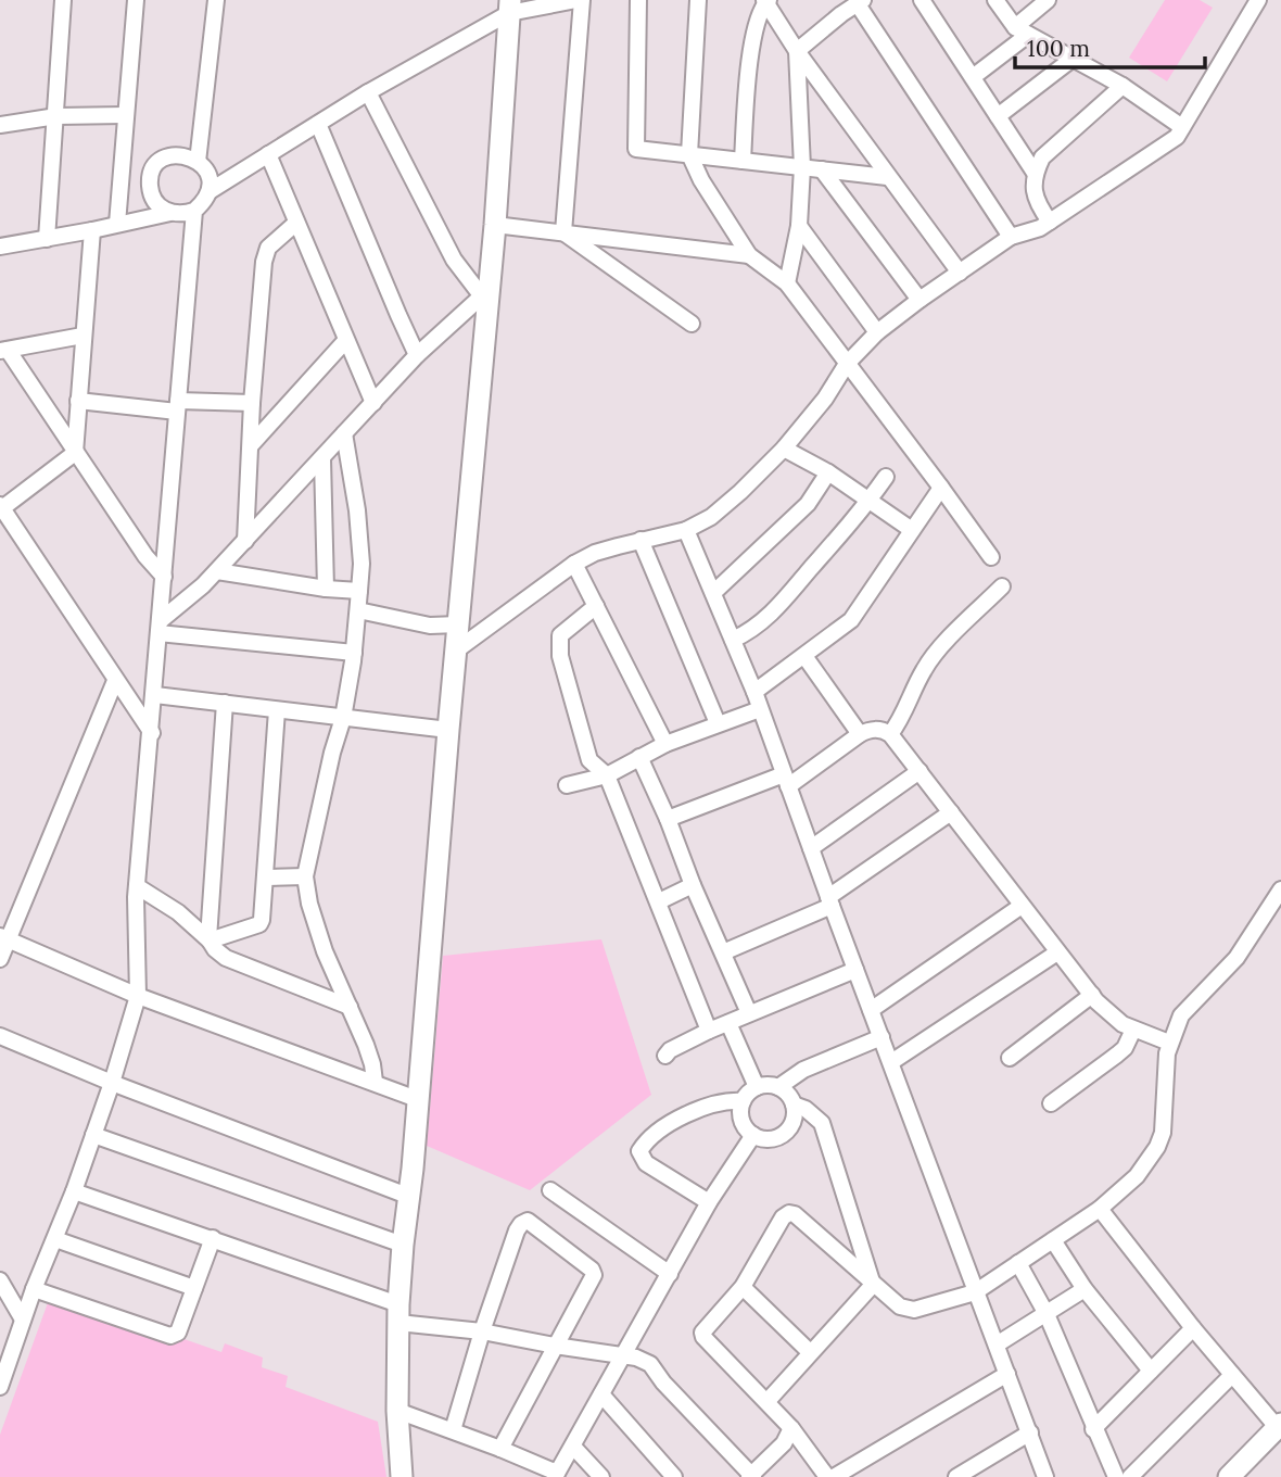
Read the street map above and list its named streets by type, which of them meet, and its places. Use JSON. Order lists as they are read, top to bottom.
{
  "scale_bar": "100 m"
}
